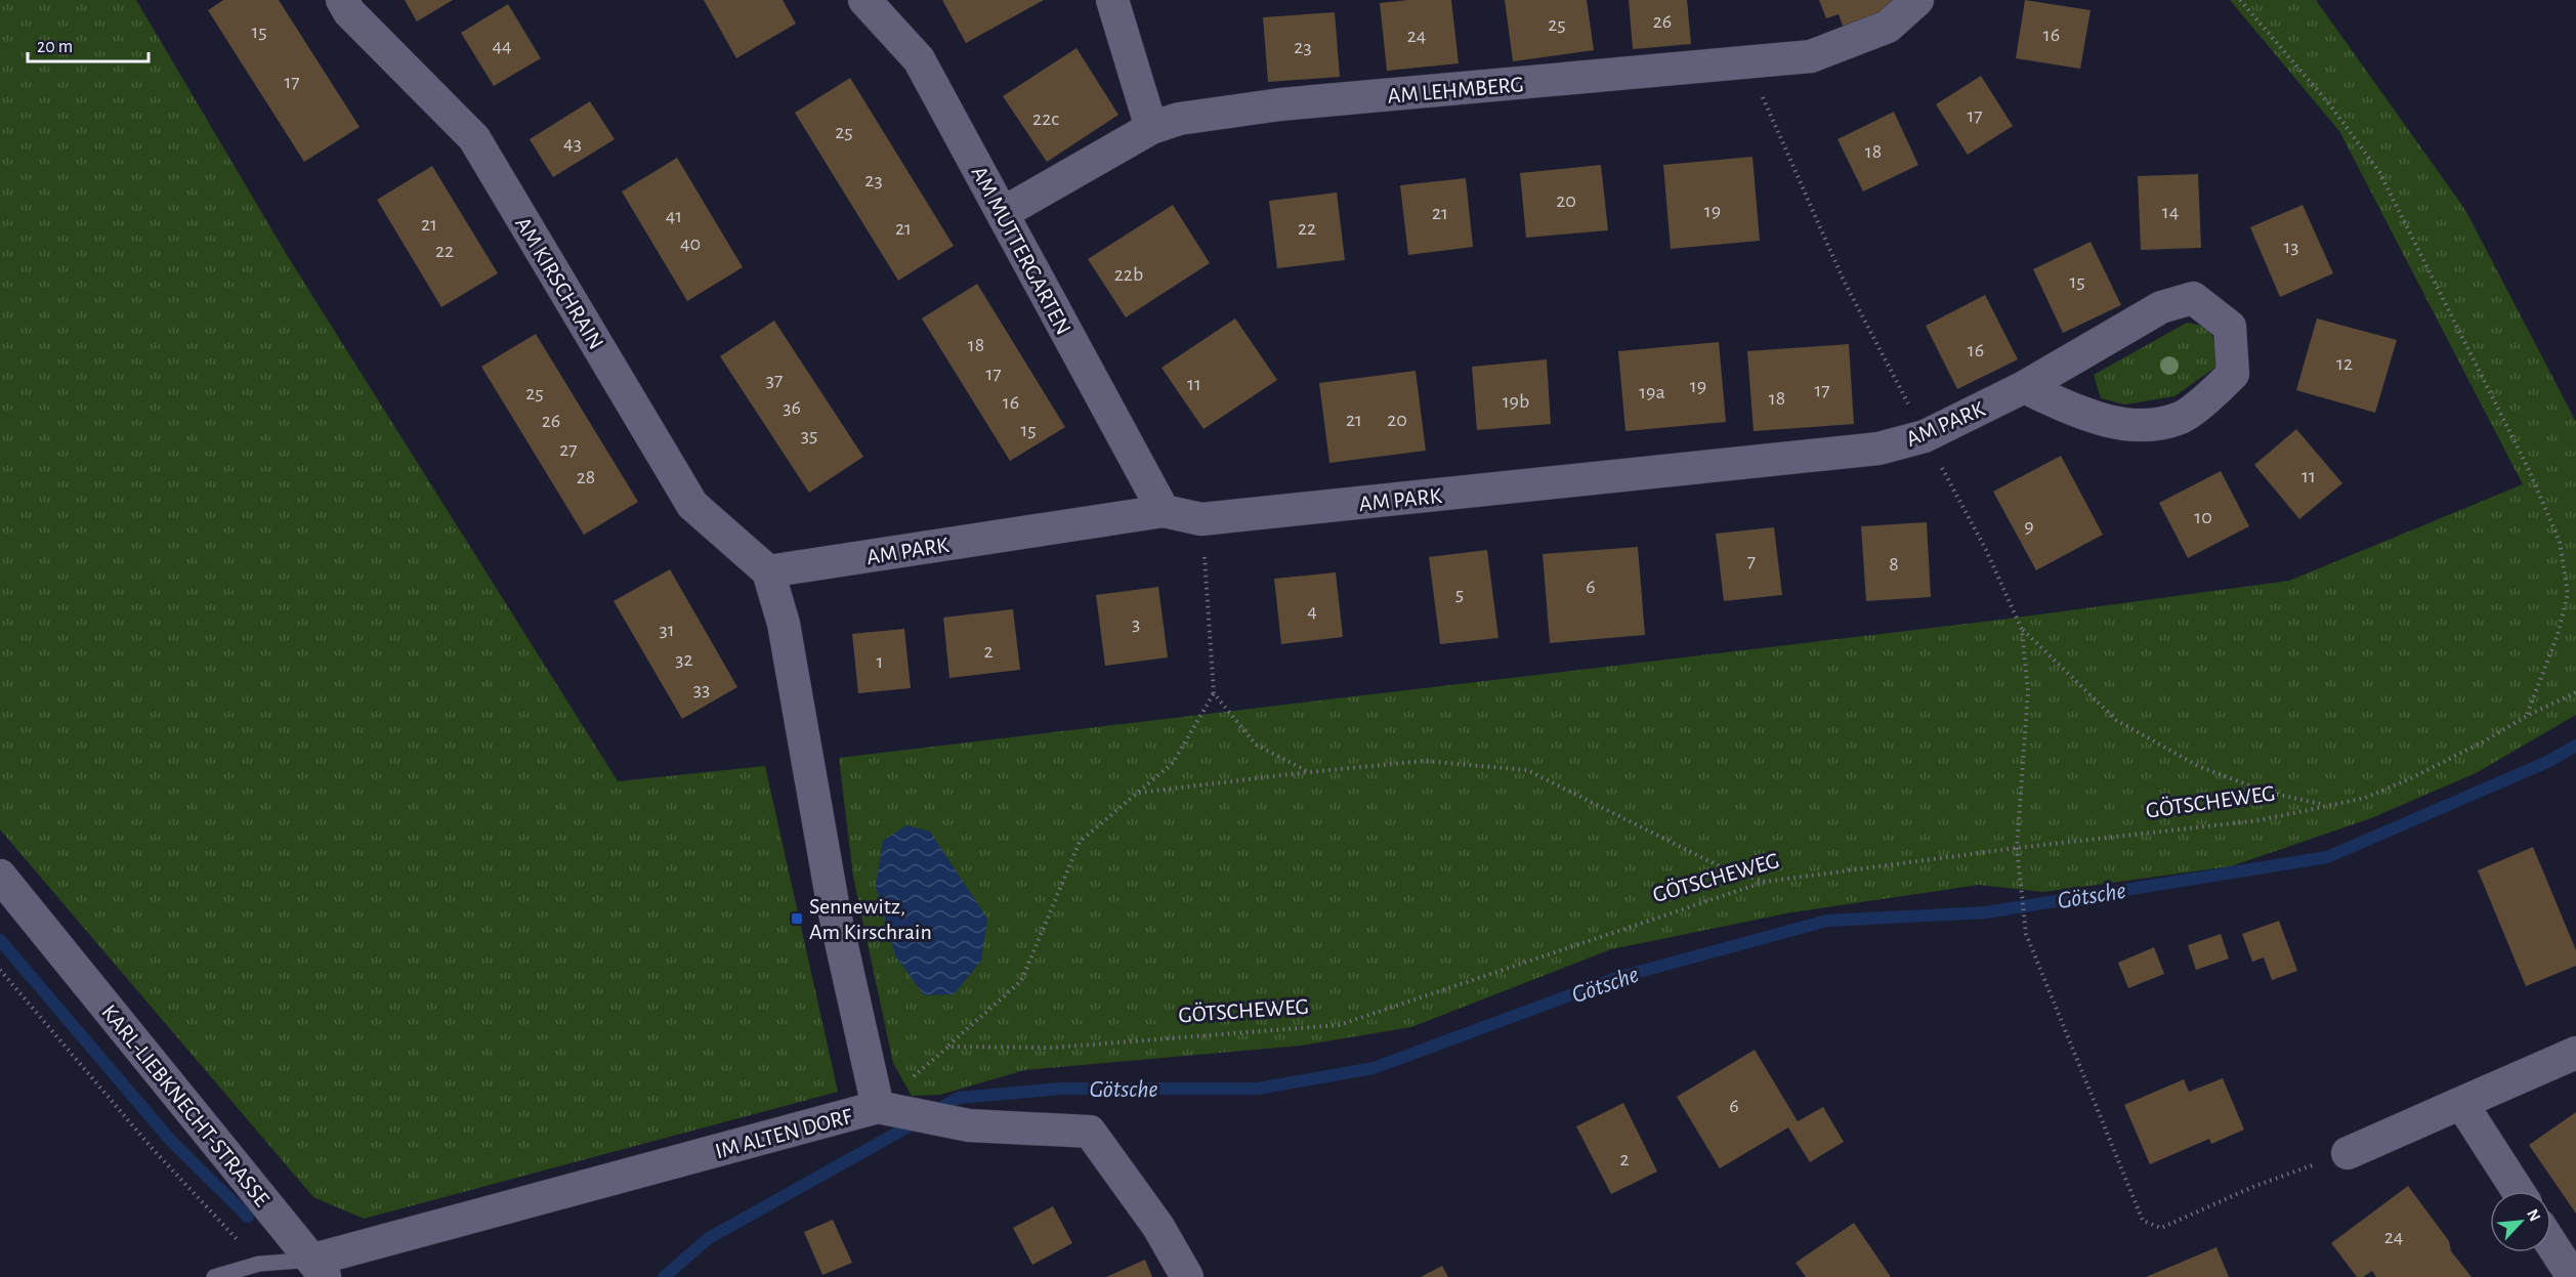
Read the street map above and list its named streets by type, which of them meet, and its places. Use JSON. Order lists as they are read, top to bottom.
{
  "streets": {
    "street": [
      "AM LEHMBERG",
      "AM MUTTERGARTEN",
      "AM KIRSCHRAIN",
      "AM PARK",
      "KARL-LIEBKNECHT-STRASSE",
      "IM ALTEN DORF"
    ],
    "path": ["GÖTSCHEWEG"]
  },
  "crossings": [
    ["AM LEHMBERG", "AM MUTTERGARTEN"],
    ["AM MUTTERGARTEN", "AM PARK"],
    ["AM KIRSCHRAIN", "AM PARK"],
    ["KARL-LIEBKNECHT-STRASSE", "IM ALTEN DORF"]
  ],
  "water": ["Götsche"],
  "places": {
    "transit": ["Sennewitz, Am Kirschrain"]
  },
  "house_numbers": [
    "26",
    "25",
    "15",
    "16",
    "24",
    "44",
    "23",
    "17",
    "17",
    "22c",
    "25",
    "43",
    "18",
    "23",
    "20",
    "19",
    "14",
    "21",
    "41",
    "21",
    "21",
    "22",
    "40",
    "13",
    "22",
    "22b",
    "15",
    "18",
    "16",
    "12",
    "17",
    "37",
    "11",
    "19",
    "17",
    "19a",
    "25",
    "18",
    "19b",
    "16",
    "36",
    "21",
    "20",
    "26",
    "15",
    "35",
    "27",
    "11",
    "28",
    "10",
    "9",
    "7",
    "8",
    "6",
    "5",
    "4",
    "3",
    "31",
    "2",
    "32",
    "1",
    "33",
    "6",
    "2",
    "24"
  ],
  "scale_bar": "20 m",
  "north": "top right"
}
